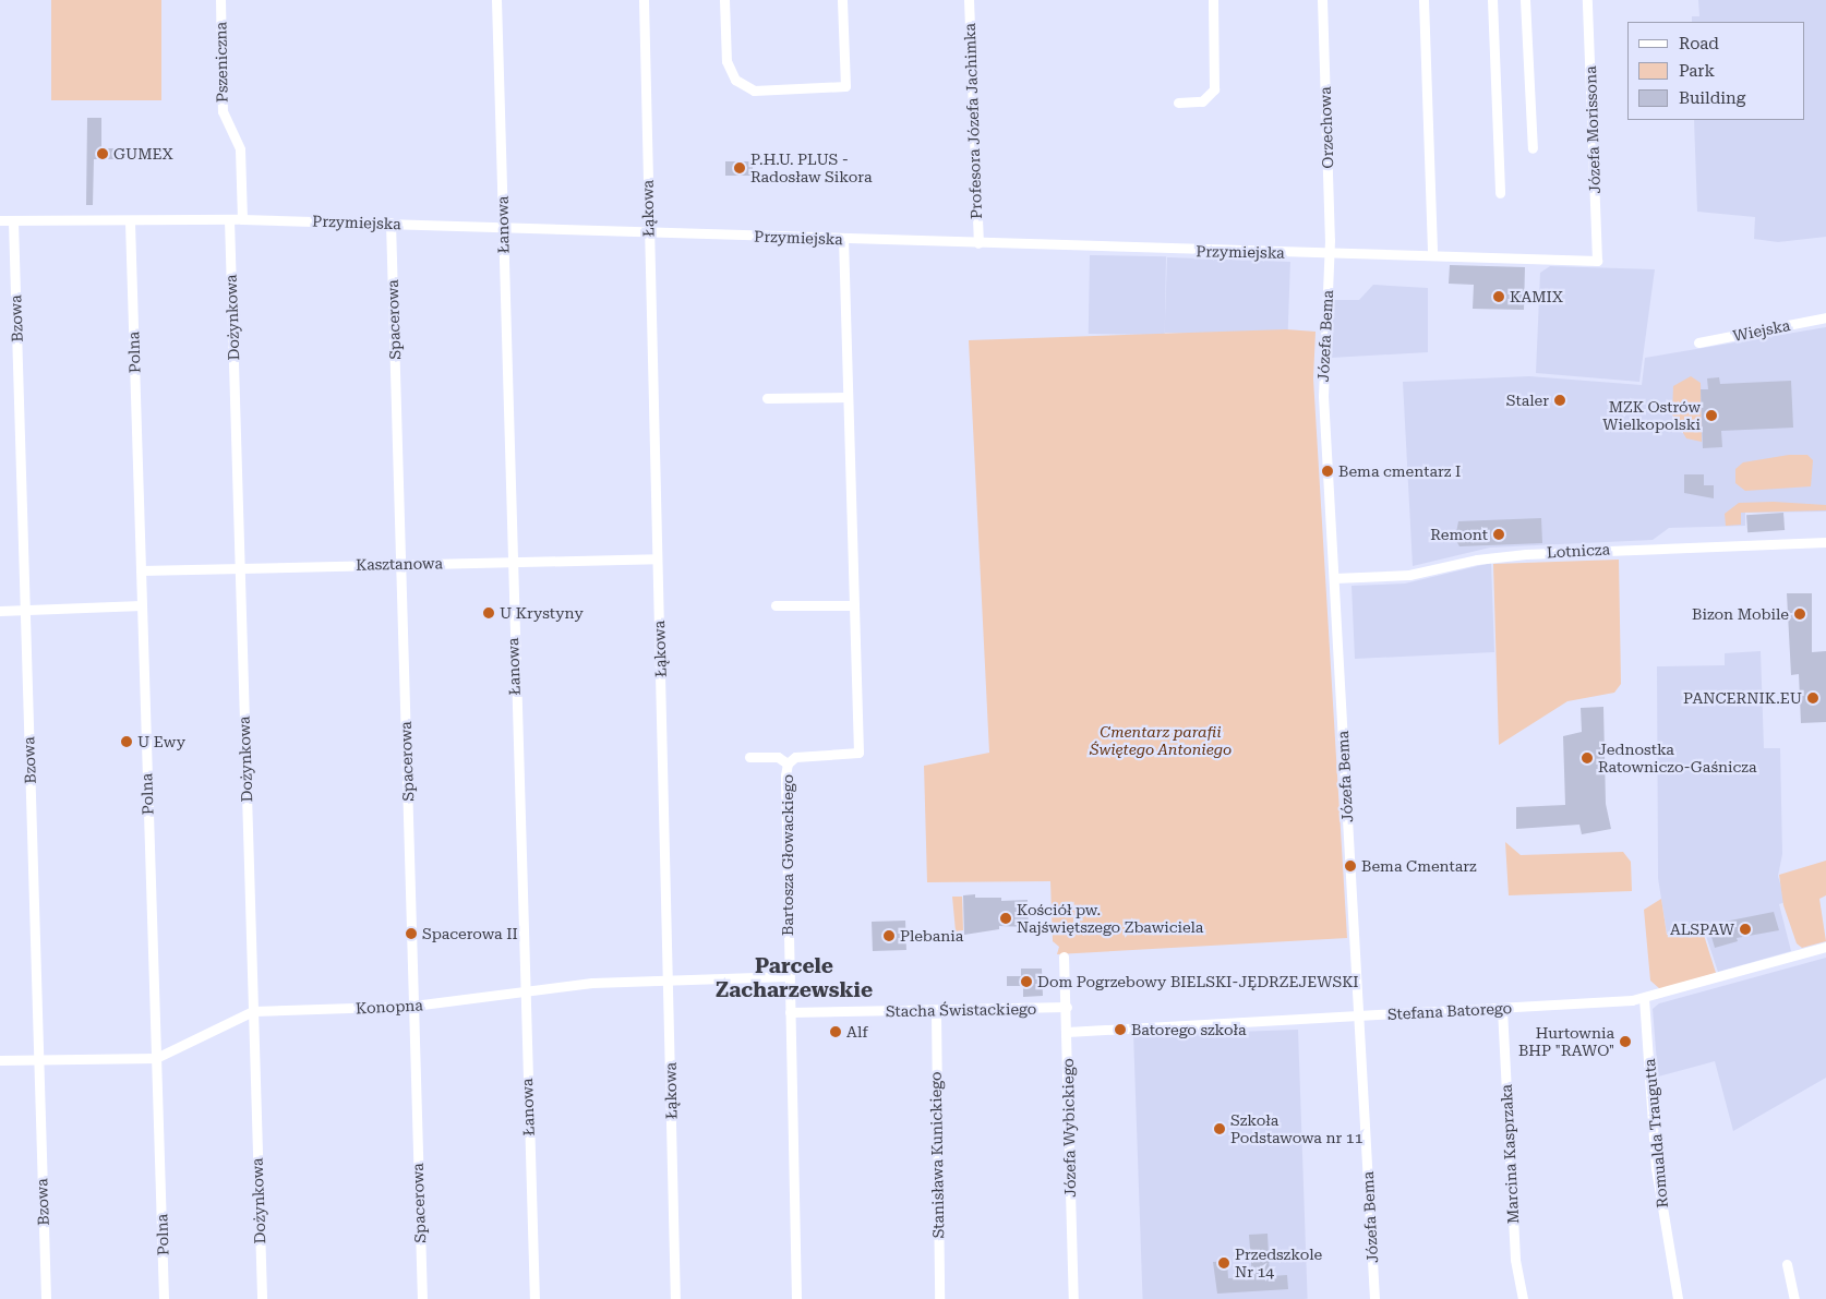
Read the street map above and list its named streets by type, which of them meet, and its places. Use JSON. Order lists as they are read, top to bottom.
{
  "streets": {
    "street": [
      "Pszeniczna",
      "Profesora Józefa Jachimka",
      "Orzechowa",
      "Józefa Morissona",
      "Łąkowa",
      "Przymiejska",
      "Łanowa",
      "Dożynkowa",
      "Bzowa",
      "Spacerowa",
      "Wiejska",
      "Józefa Bema",
      "Polna",
      "Lotnicza",
      "Kasztanowa",
      "Bartosza Głowackiego",
      "Konopna",
      "Stacha Świstackiego",
      "Stefana Batorego",
      "Józefa Wybickiego",
      "Romualda Traugutta",
      "Marcina Kasprzaka",
      "Stanisława Kunickiego"
    ]
  },
  "crossings": [
    ["Pszeniczna", "Przymiejska"],
    ["Profesora Józefa Jachimka", "Przymiejska"],
    ["Orzechowa", "Przymiejska"],
    ["Orzechowa", "Józefa Bema"],
    ["Józefa Morissona", "Przymiejska"],
    ["Łąkowa", "Przymiejska"],
    ["Łąkowa", "Kasztanowa"],
    ["Łąkowa", "Konopna"],
    ["Przymiejska", "Łanowa"],
    ["Przymiejska", "Dożynkowa"],
    ["Przymiejska", "Bzowa"],
    ["Przymiejska", "Spacerowa"],
    ["Przymiejska", "Józefa Bema"],
    ["Przymiejska", "Polna"],
    ["Przymiejska", "Bartosza Głowackiego"],
    ["Łanowa", "Kasztanowa"],
    ["Łanowa", "Konopna"],
    ["Dożynkowa", "Kasztanowa"],
    ["Dożynkowa", "Konopna"],
    ["Bzowa", "Konopna"],
    ["Spacerowa", "Kasztanowa"],
    ["Spacerowa", "Konopna"],
    ["Józefa Bema", "Lotnicza"],
    ["Józefa Bema", "Stefana Batorego"],
    ["Polna", "Kasztanowa"],
    ["Polna", "Konopna"],
    ["Bartosza Głowackiego", "Konopna"],
    ["Bartosza Głowackiego", "Stacha Świstackiego"],
    ["Stacha Świstackiego", "Józefa Wybickiego"],
    ["Stacha Świstackiego", "Stanisława Kunickiego"],
    ["Stefana Batorego", "Józefa Wybickiego"],
    ["Stefana Batorego", "Romualda Traugutta"],
    ["Stefana Batorego", "Marcina Kasprzaka"]
  ],
  "districts": ["Parcele Zacharzewskie"],
  "parks": ["Cmentarz parafii Świętego Antoniego"],
  "places": [
    "GUMEX",
    "P.H.U. PLUS - Radosław Sikora",
    "KAMIX",
    "Staler",
    "MZK Ostrów Wielkopolski",
    "Bema cmentarz I",
    "Remont",
    "U Krystyny",
    "Bizon Mobile",
    "PANCERNIK.EU",
    "U Ewy",
    "Jednostka Ratowniczo-Gaśnicza",
    "Bema Cmentarz",
    "Kościół pw. Najświętszego Zbawiciela",
    "ALSPAW",
    "Spacerowa II",
    "Plebania",
    "Dom Pogrzebowy BIELSKI-JĘDRZEJEWSKI",
    "Batorego szkoła",
    "Alf",
    "Hurtownia BHP \"RAWO\"",
    "Szkoła Podstawowa nr 11",
    "Przedszkole Nr 14"
  ],
  "legend": ["Road", "Park", "Building"]
}
